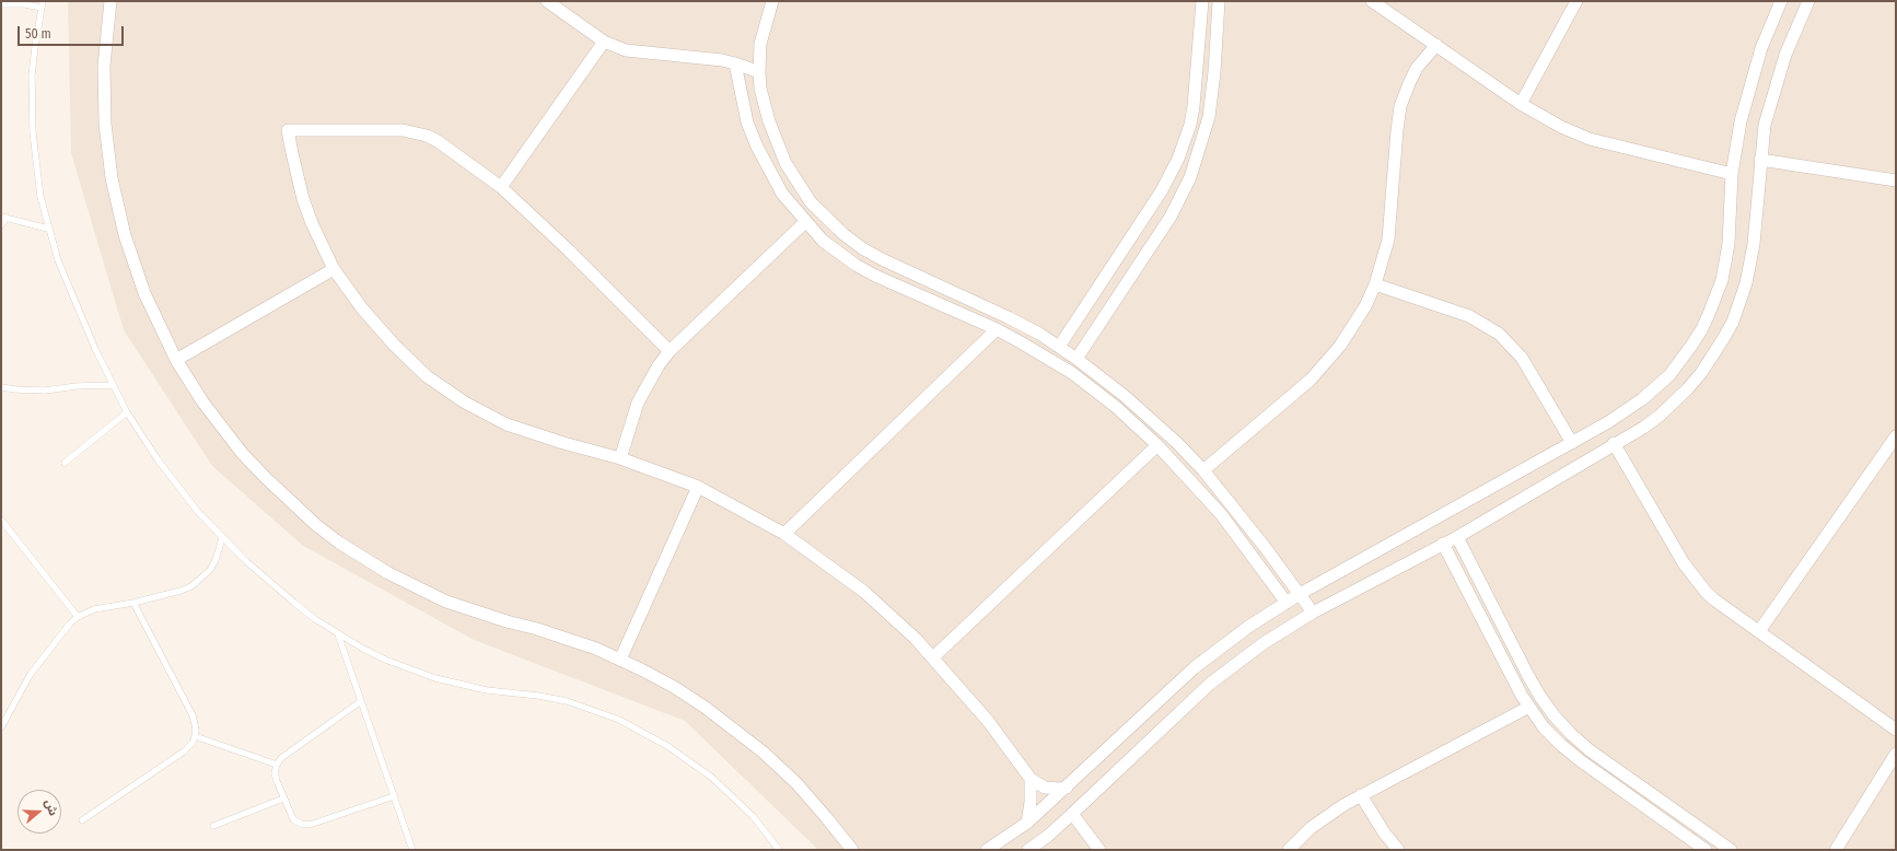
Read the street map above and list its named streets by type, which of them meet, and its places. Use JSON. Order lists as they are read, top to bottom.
{
  "scale_bar": "50 m",
  "north": "right"
}
